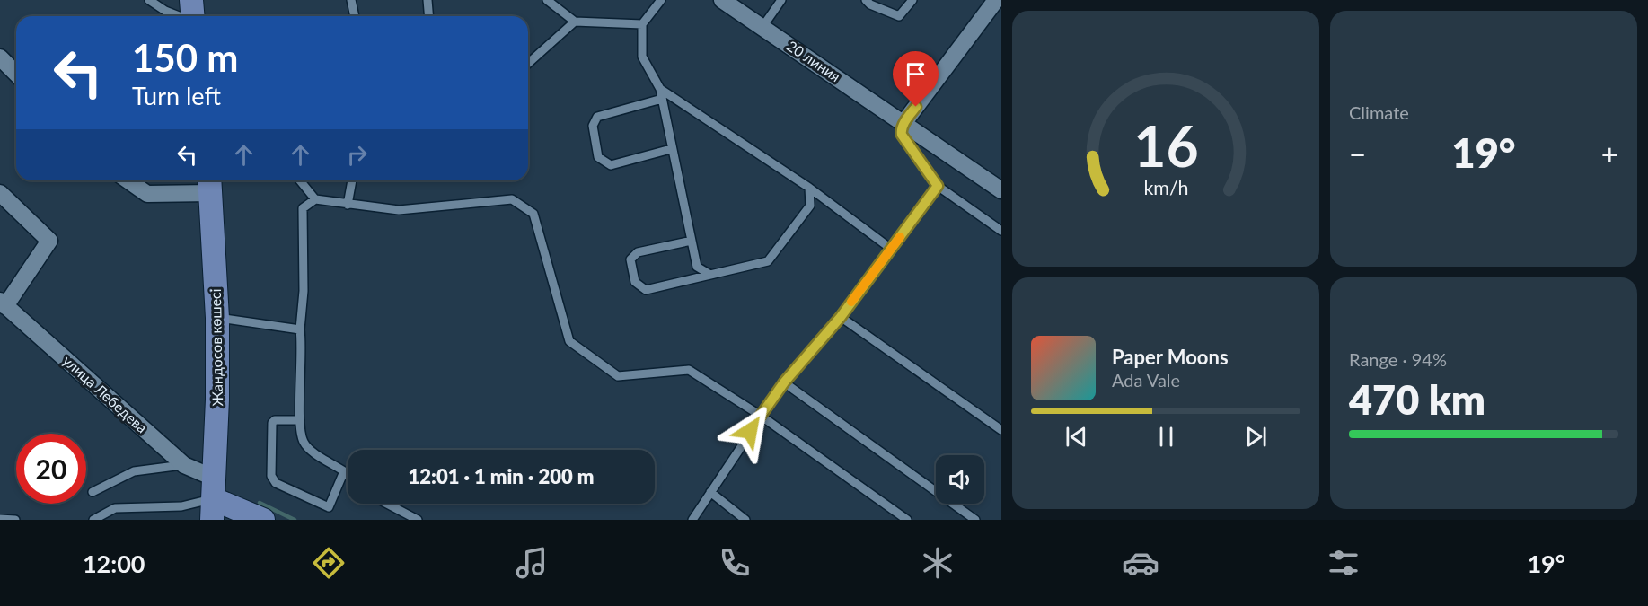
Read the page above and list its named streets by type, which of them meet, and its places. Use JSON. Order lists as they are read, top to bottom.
{
  "streets": {
    "main road": ["Жандосов көшесі"],
    "street": ["20 линия", "улица Лебедева"]
  },
  "crossings": [
    ["Жандосов көшесі", "улица Лебедева"]
  ],
  "page": {
    "tile": [
      "Climate",
      ["Range · 94%", "470 km"]
    ],
    "turn": ["150 m", "Turn left"],
    "heat": ["−", "19°", "+"],
    "song": ["Paper Moons", "Ada Vale"],
    "limit": "20",
    "trip": "12:01 · 1 min · 200 m",
    "tabs": ["12:00", "19°"],
    "gauge": ["16", "km/h"]
  }
}
